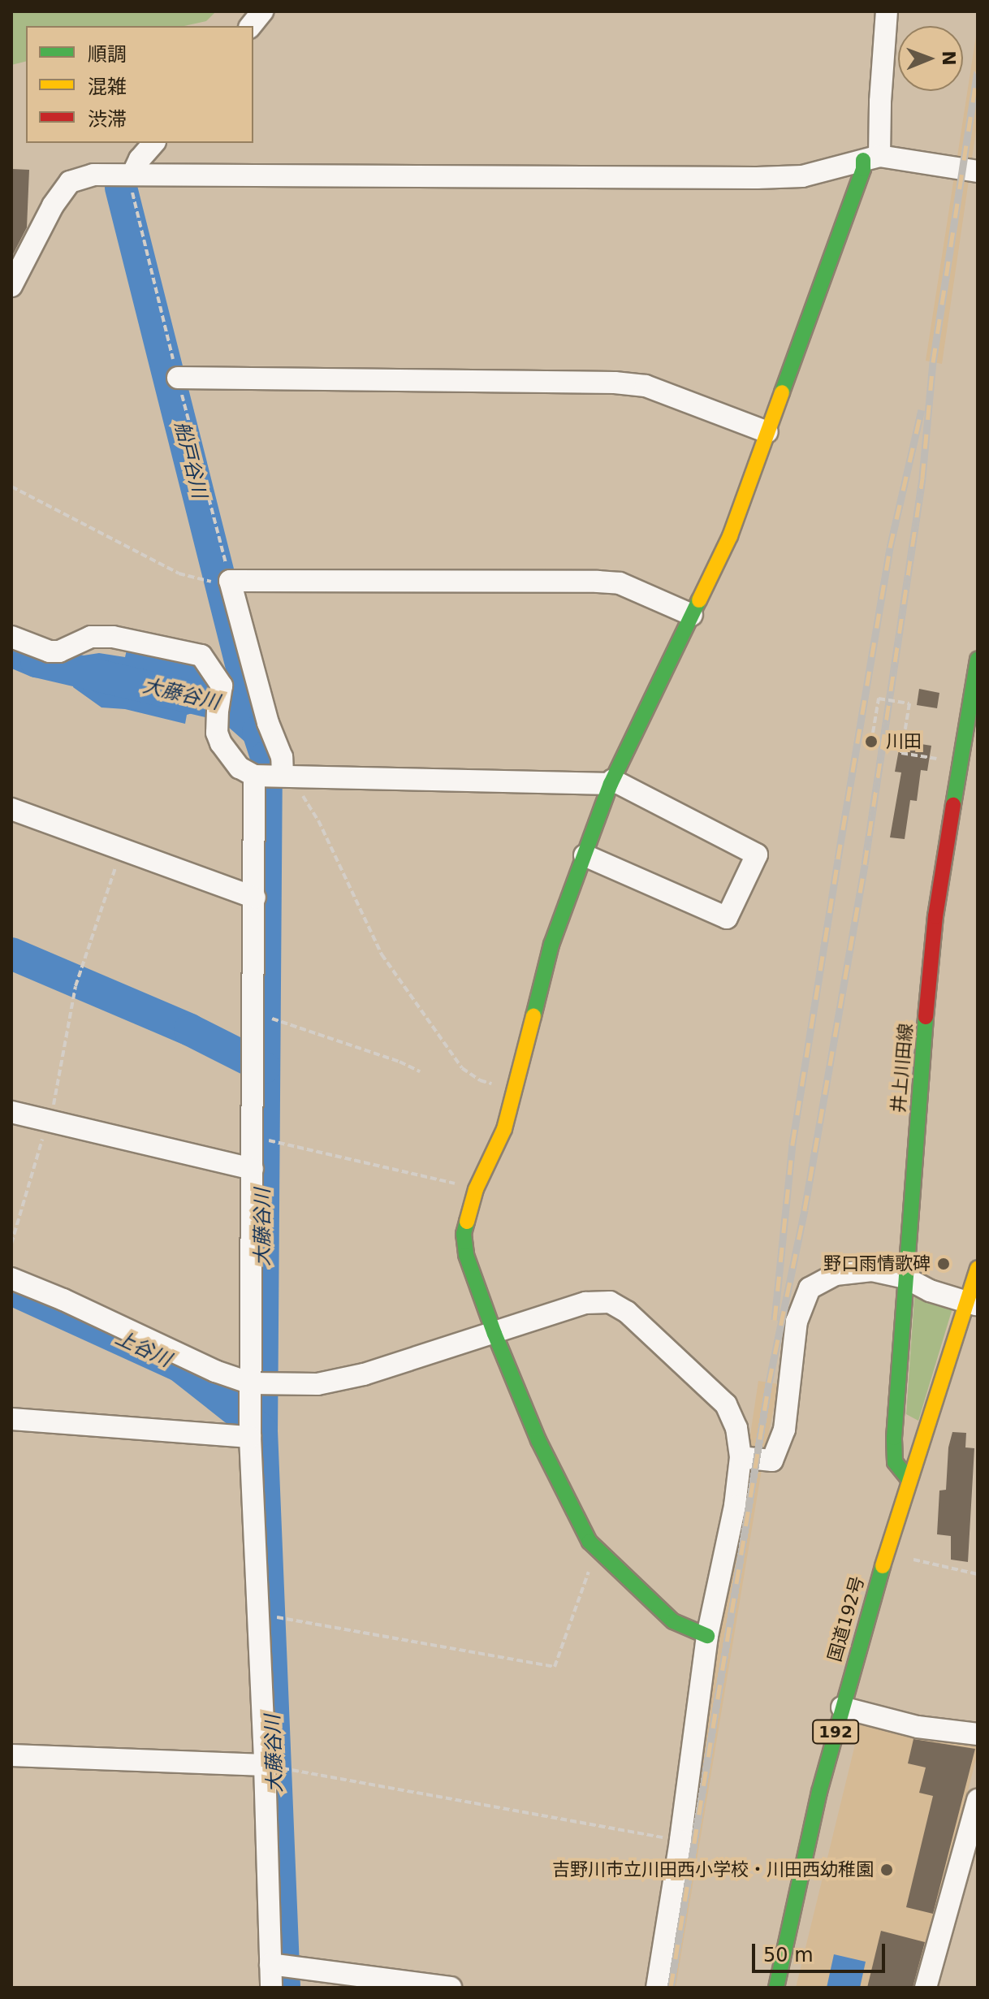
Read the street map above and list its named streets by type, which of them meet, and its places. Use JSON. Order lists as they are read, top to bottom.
{
  "streets": {
    "main road": ["井上川田線", "国道192号", "192"]
  },
  "crossings": [
    ["井上川田線", "国道192号"]
  ],
  "water": ["船戸谷川", "大藤谷川", "上谷川"],
  "places": ["川田", "野口雨情歌碑", "吉野川市立川田西小学校・川田西幼稚園"],
  "legend": ["順調", "混雑", "渋滞"],
  "scale_bar": "50 m",
  "north": "right"
}
